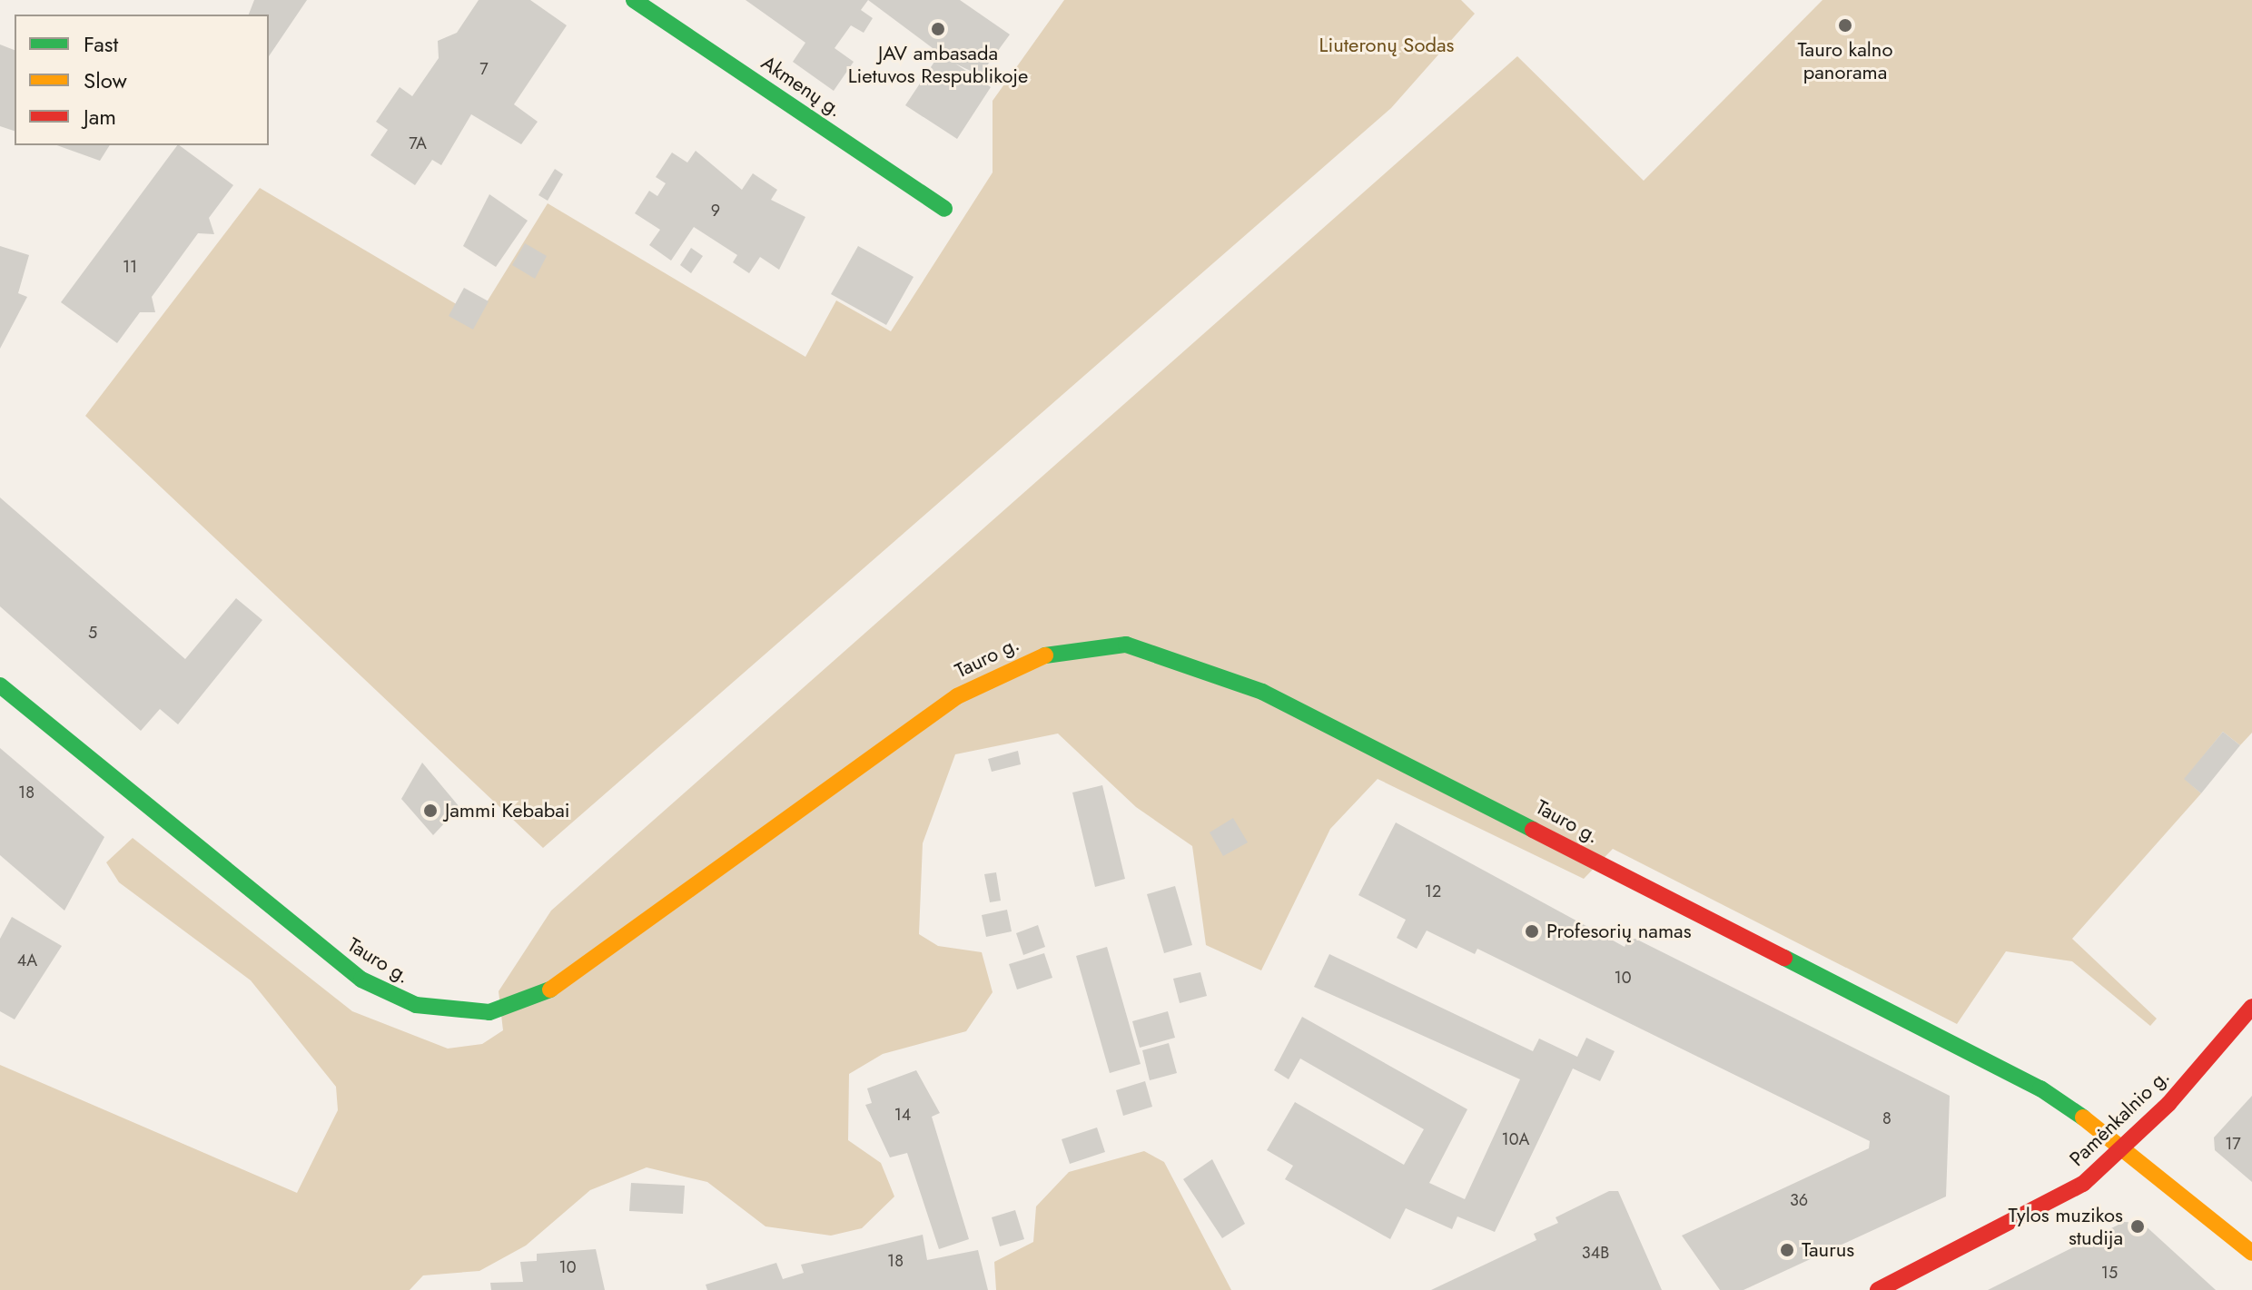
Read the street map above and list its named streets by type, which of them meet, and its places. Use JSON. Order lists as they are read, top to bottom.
{
  "streets": {
    "main road": ["Akmenų g.", "Tauro g.", "Pamėnkalnio g."]
  },
  "crossings": [
    ["Tauro g.", "Pamėnkalnio g."]
  ],
  "parks": ["Liuteronų Sodas"],
  "places": [
    "Tauro kalno panorama",
    "JAV ambasada Lietuvos Respublikoje",
    "Jammi Kebabai",
    "Profesorių namas",
    "Tylos muzikos studija",
    "Taurus"
  ],
  "house_numbers": [
    "7",
    "7A",
    "9",
    "11",
    "5",
    "18",
    "12",
    "4A",
    "10",
    "14",
    "8",
    "10A",
    "17",
    "36",
    "34B",
    "18",
    "10",
    "15"
  ],
  "legend": ["Fast", "Slow", "Jam"]
}
